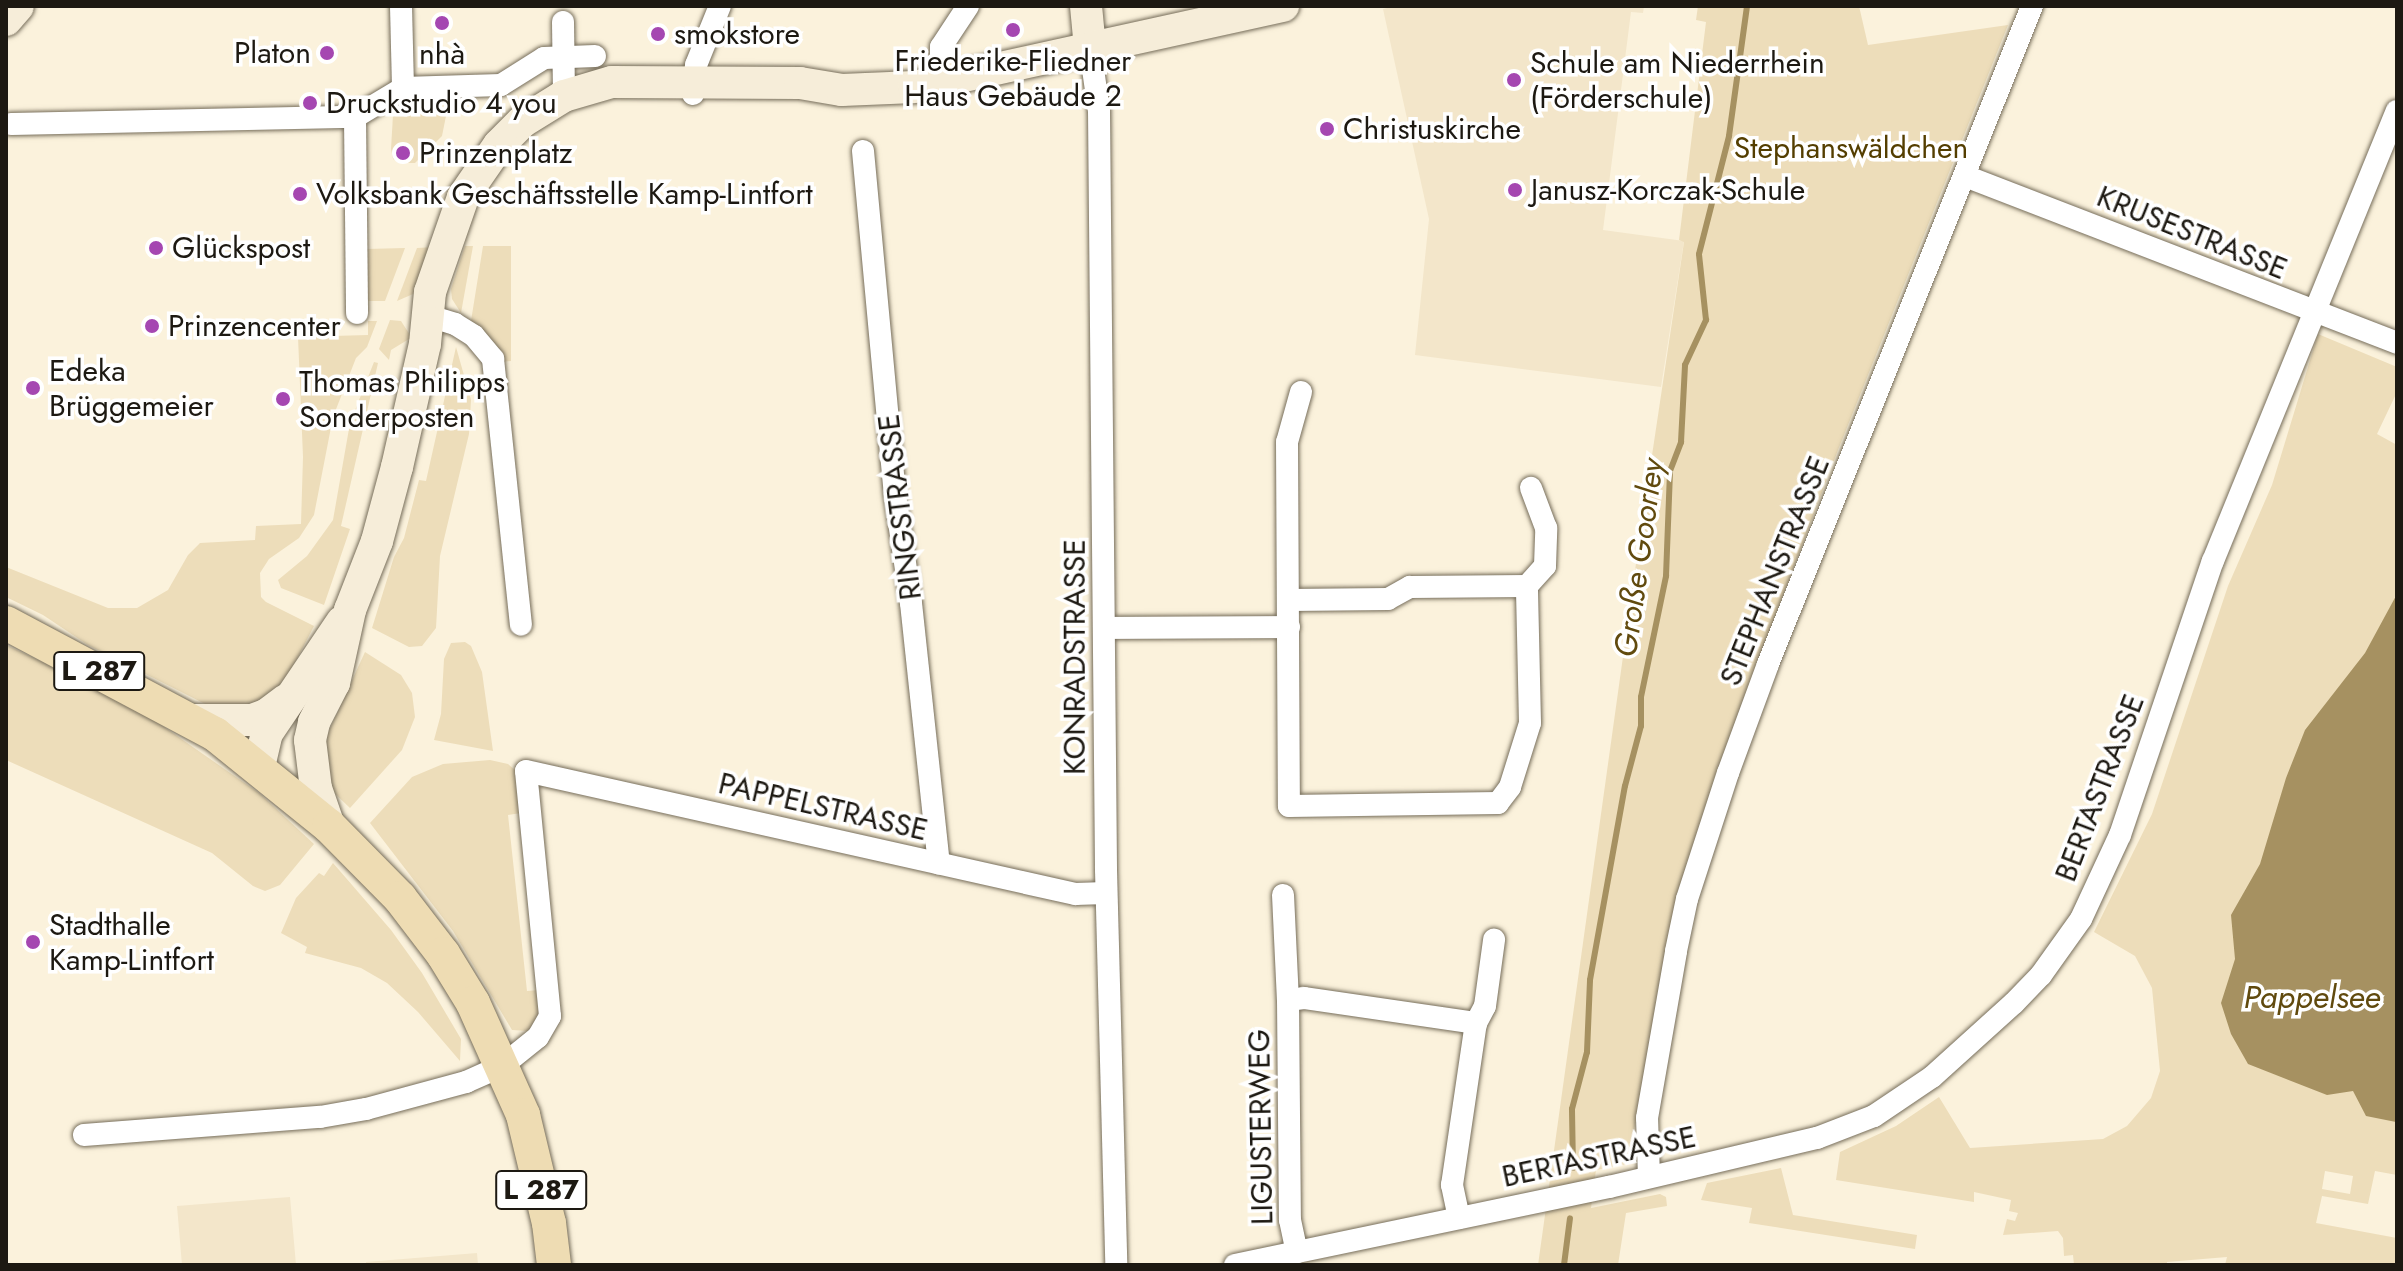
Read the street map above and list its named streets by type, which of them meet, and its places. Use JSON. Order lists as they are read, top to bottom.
{
  "streets": {
    "main road": ["L 287"],
    "street": [
      "KRUSESTRASSE",
      "RINGSTRASSE",
      "STEPHANSTRASSE",
      "KONRADSTRASSE",
      "BERTASTRASSE",
      "PAPPELSTRASSE",
      "LIGUSTERWEG"
    ]
  },
  "crossings": [
    ["KRUSESTRASSE", "STEPHANSTRASSE"],
    ["KRUSESTRASSE", "BERTASTRASSE"],
    ["RINGSTRASSE", "PAPPELSTRASSE"],
    ["STEPHANSTRASSE", "BERTASTRASSE"],
    ["KONRADSTRASSE", "PAPPELSTRASSE"],
    ["L 287", "PAPPELSTRASSE"],
    ["BERTASTRASSE", "LIGUSTERWEG"]
  ],
  "water": ["Große Goorley", "Pappelsee"],
  "parks": ["Stephanswäldchen"],
  "places": [
    "nhà",
    "Friederike-Fliedner Haus Gebäude 2",
    "smokstore",
    "Platon",
    "Schule am Niederrhein (Förderschule)",
    "Druckstudio 4 you",
    "Christuskirche",
    "Prinzenplatz",
    "Janusz-Korczak-Schule",
    "Volksbank Geschäftsstelle Kamp-Lintfort",
    "Glückspost",
    "Prinzencenter",
    "Edeka Brüggemeier",
    "Thomas Philipps Sonderposten",
    "Stadthalle Kamp-Lintfort"
  ]
}
